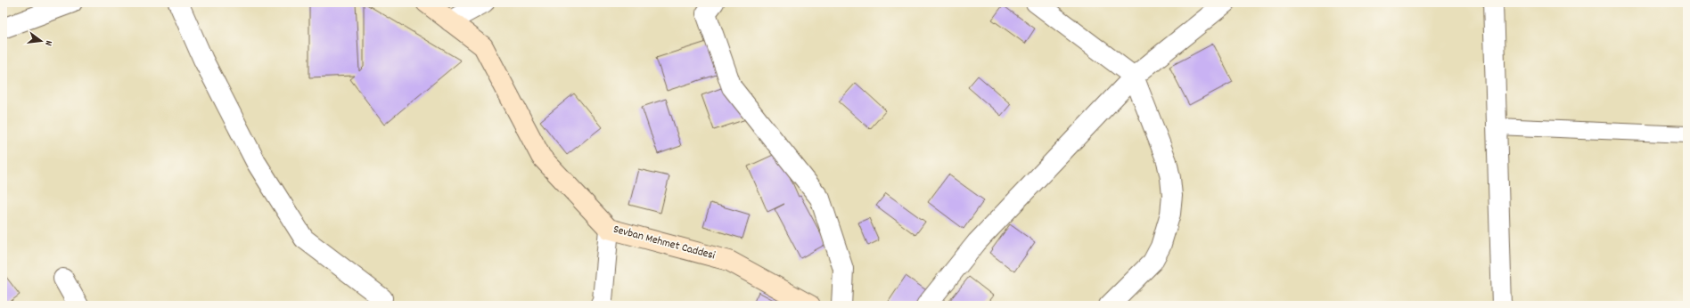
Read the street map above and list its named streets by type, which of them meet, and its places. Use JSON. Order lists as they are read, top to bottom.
{
  "streets": {
    "main road": ["Sevban Mehmet Caddesi"]
  },
  "north": "right"
}
